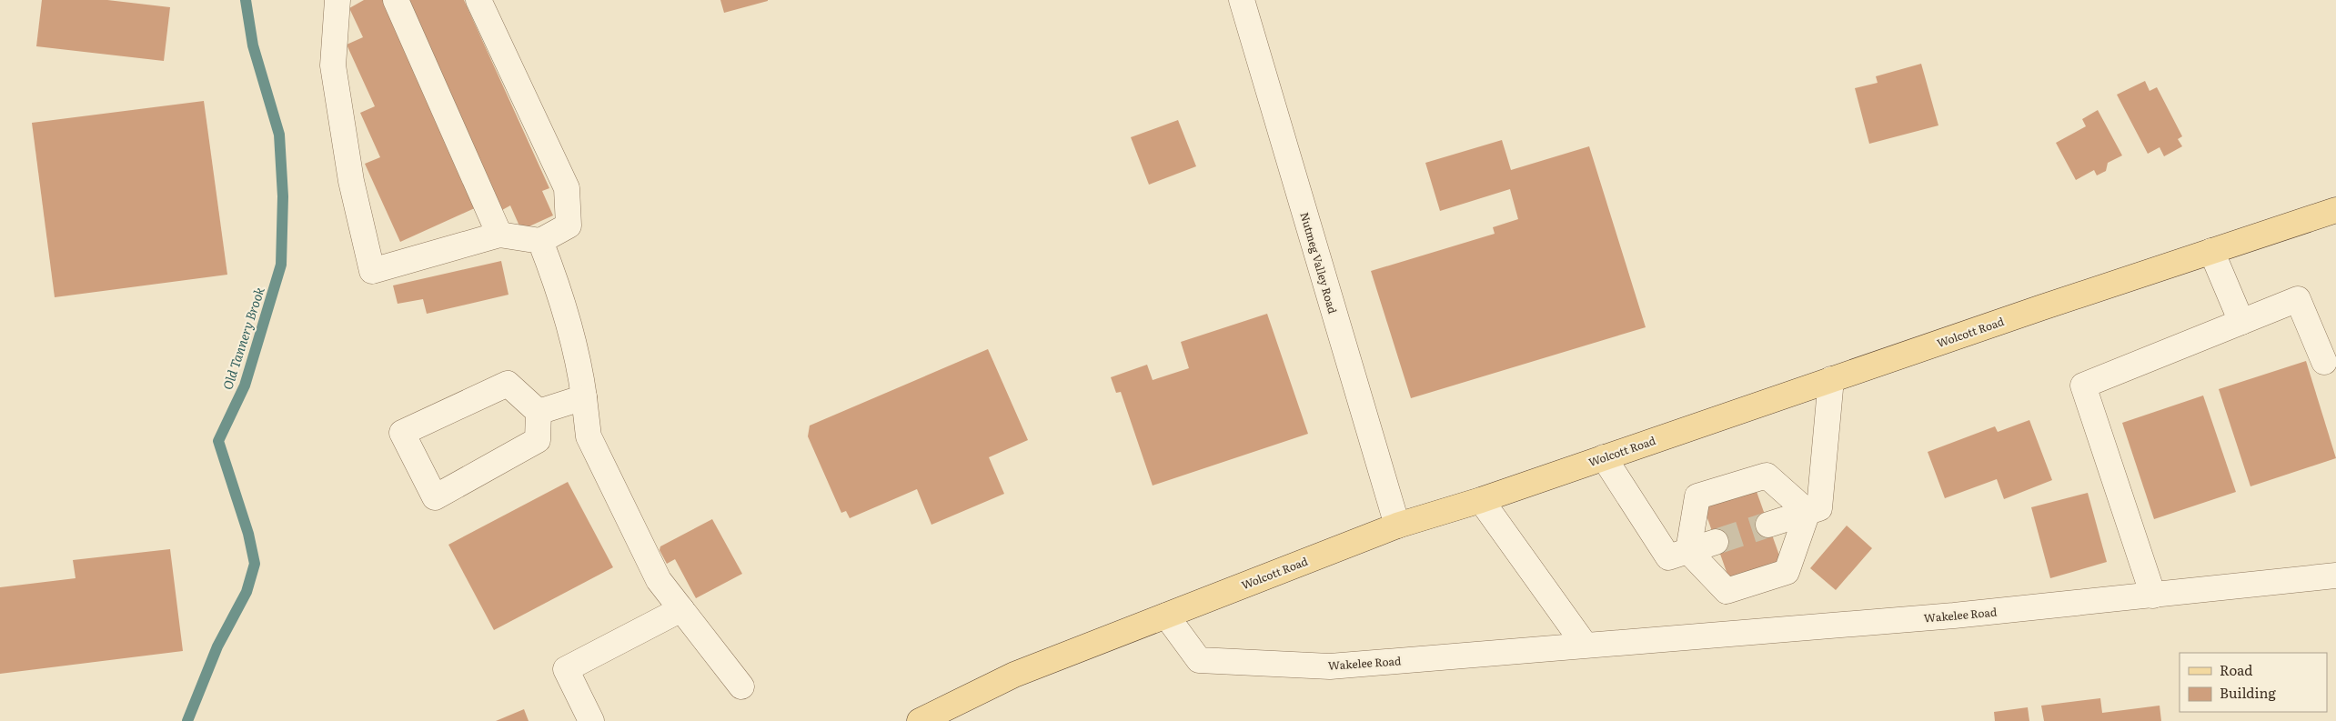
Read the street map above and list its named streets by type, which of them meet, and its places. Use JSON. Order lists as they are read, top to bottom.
{
  "streets": {
    "main road": ["Wolcott Road"],
    "street": ["Nutmeg Valley Road", "Wakelee Road"]
  },
  "crossings": [
    ["Nutmeg Valley Road", "Wolcott Road"],
    ["Wolcott Road", "Wakelee Road"]
  ],
  "water": ["Old Tannery Brook"],
  "legend": ["Road", "Building"]
}
